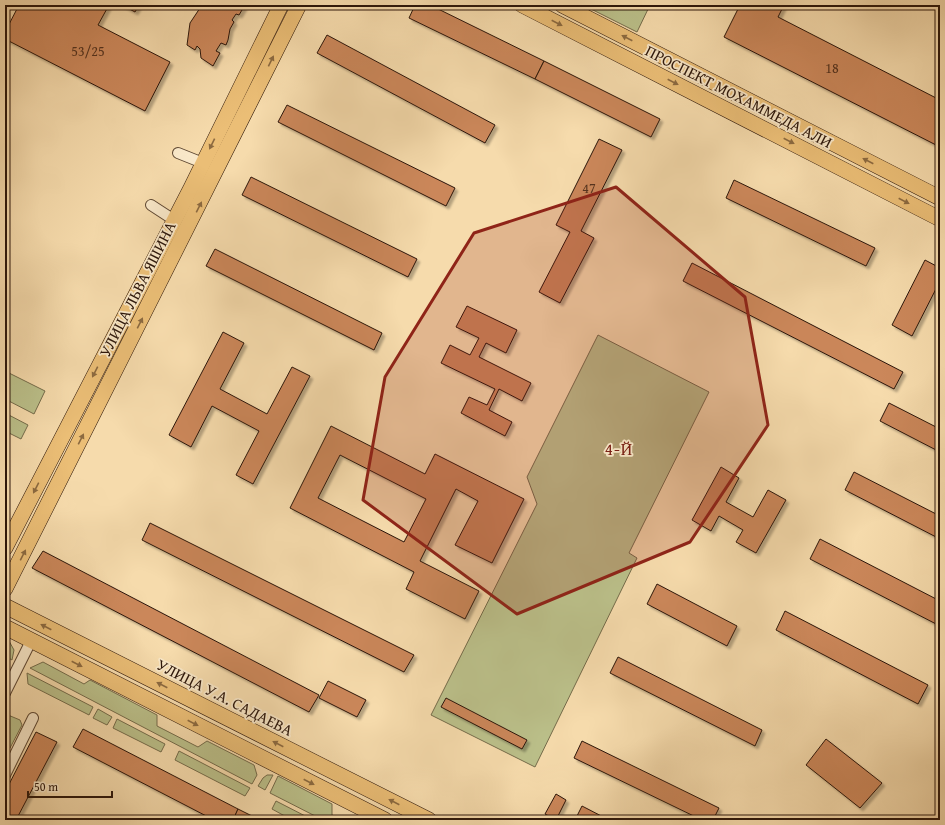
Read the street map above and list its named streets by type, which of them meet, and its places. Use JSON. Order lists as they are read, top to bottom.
{
  "streets": {
    "main road": ["ПРОСПЕКТ МОХАММЕДА АЛИ", "УЛИЦА ЛЬВА ЯШИНА", "УЛИЦА У.А. САДАЕВА"]
  },
  "districts": ["4-Й"],
  "house_numbers": ["53/25", "18", "47"],
  "scale_bar": "50 m"
}
